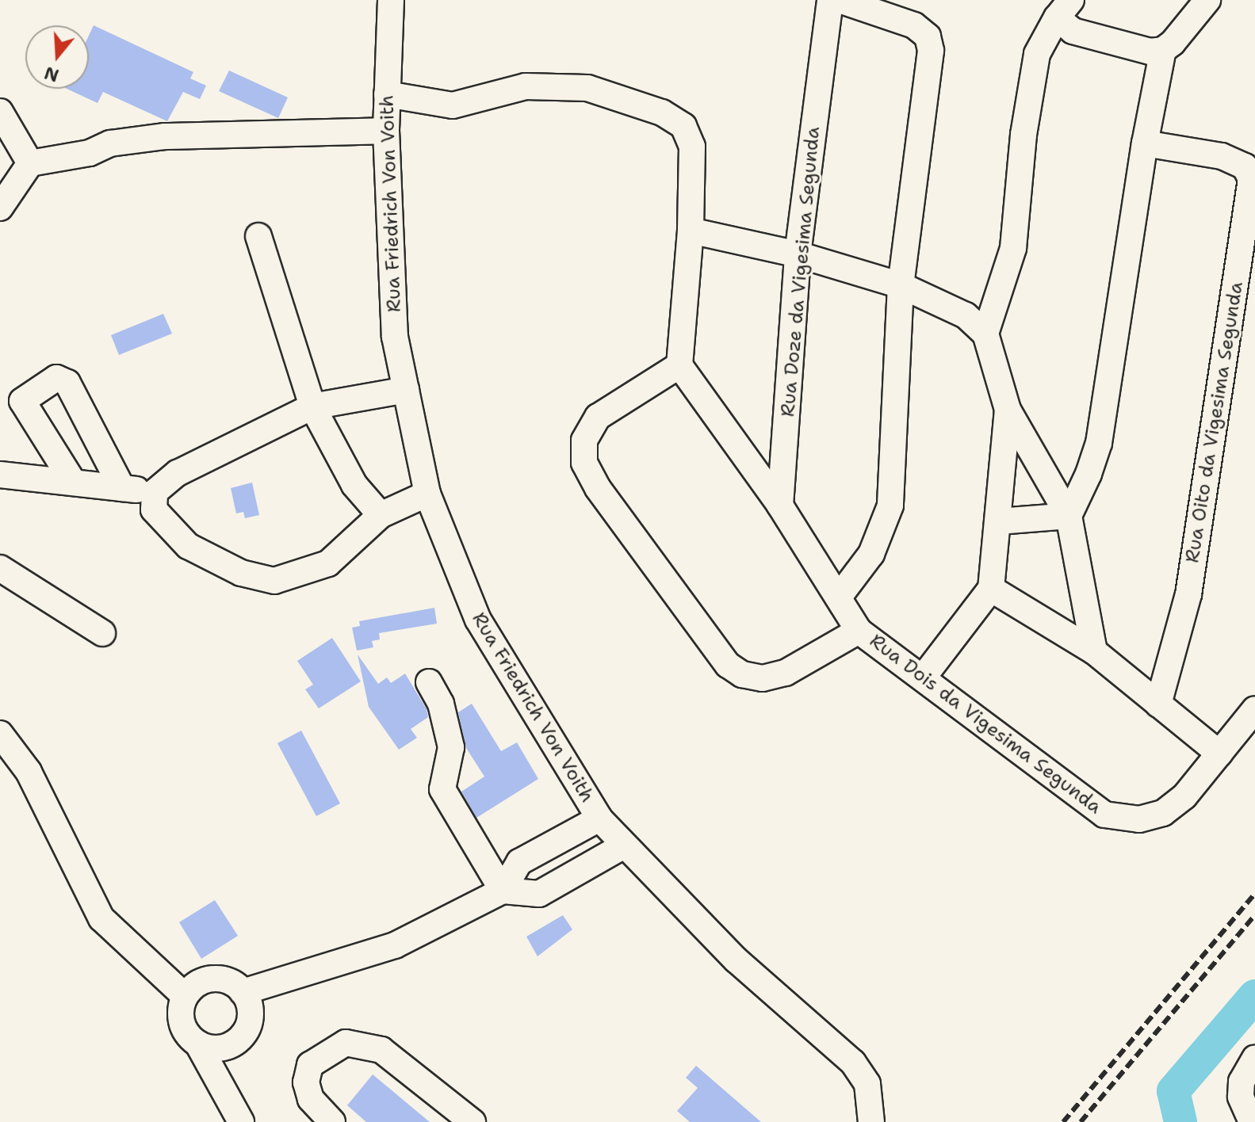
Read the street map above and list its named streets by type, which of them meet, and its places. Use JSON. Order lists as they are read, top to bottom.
{
  "streets": {
    "street": [
      "Rua Friedrich Von Voith",
      "Rua Doze da Vigesima Segunda",
      "Rua Oito da Vigesima Segunda",
      "Rua Dois da Vigesima Segunda"
    ]
  },
  "crossings": [
    ["Rua Doze da Vigesima Segunda", "Rua Dois da Vigesima Segunda"]
  ],
  "north": "bottom"
}
